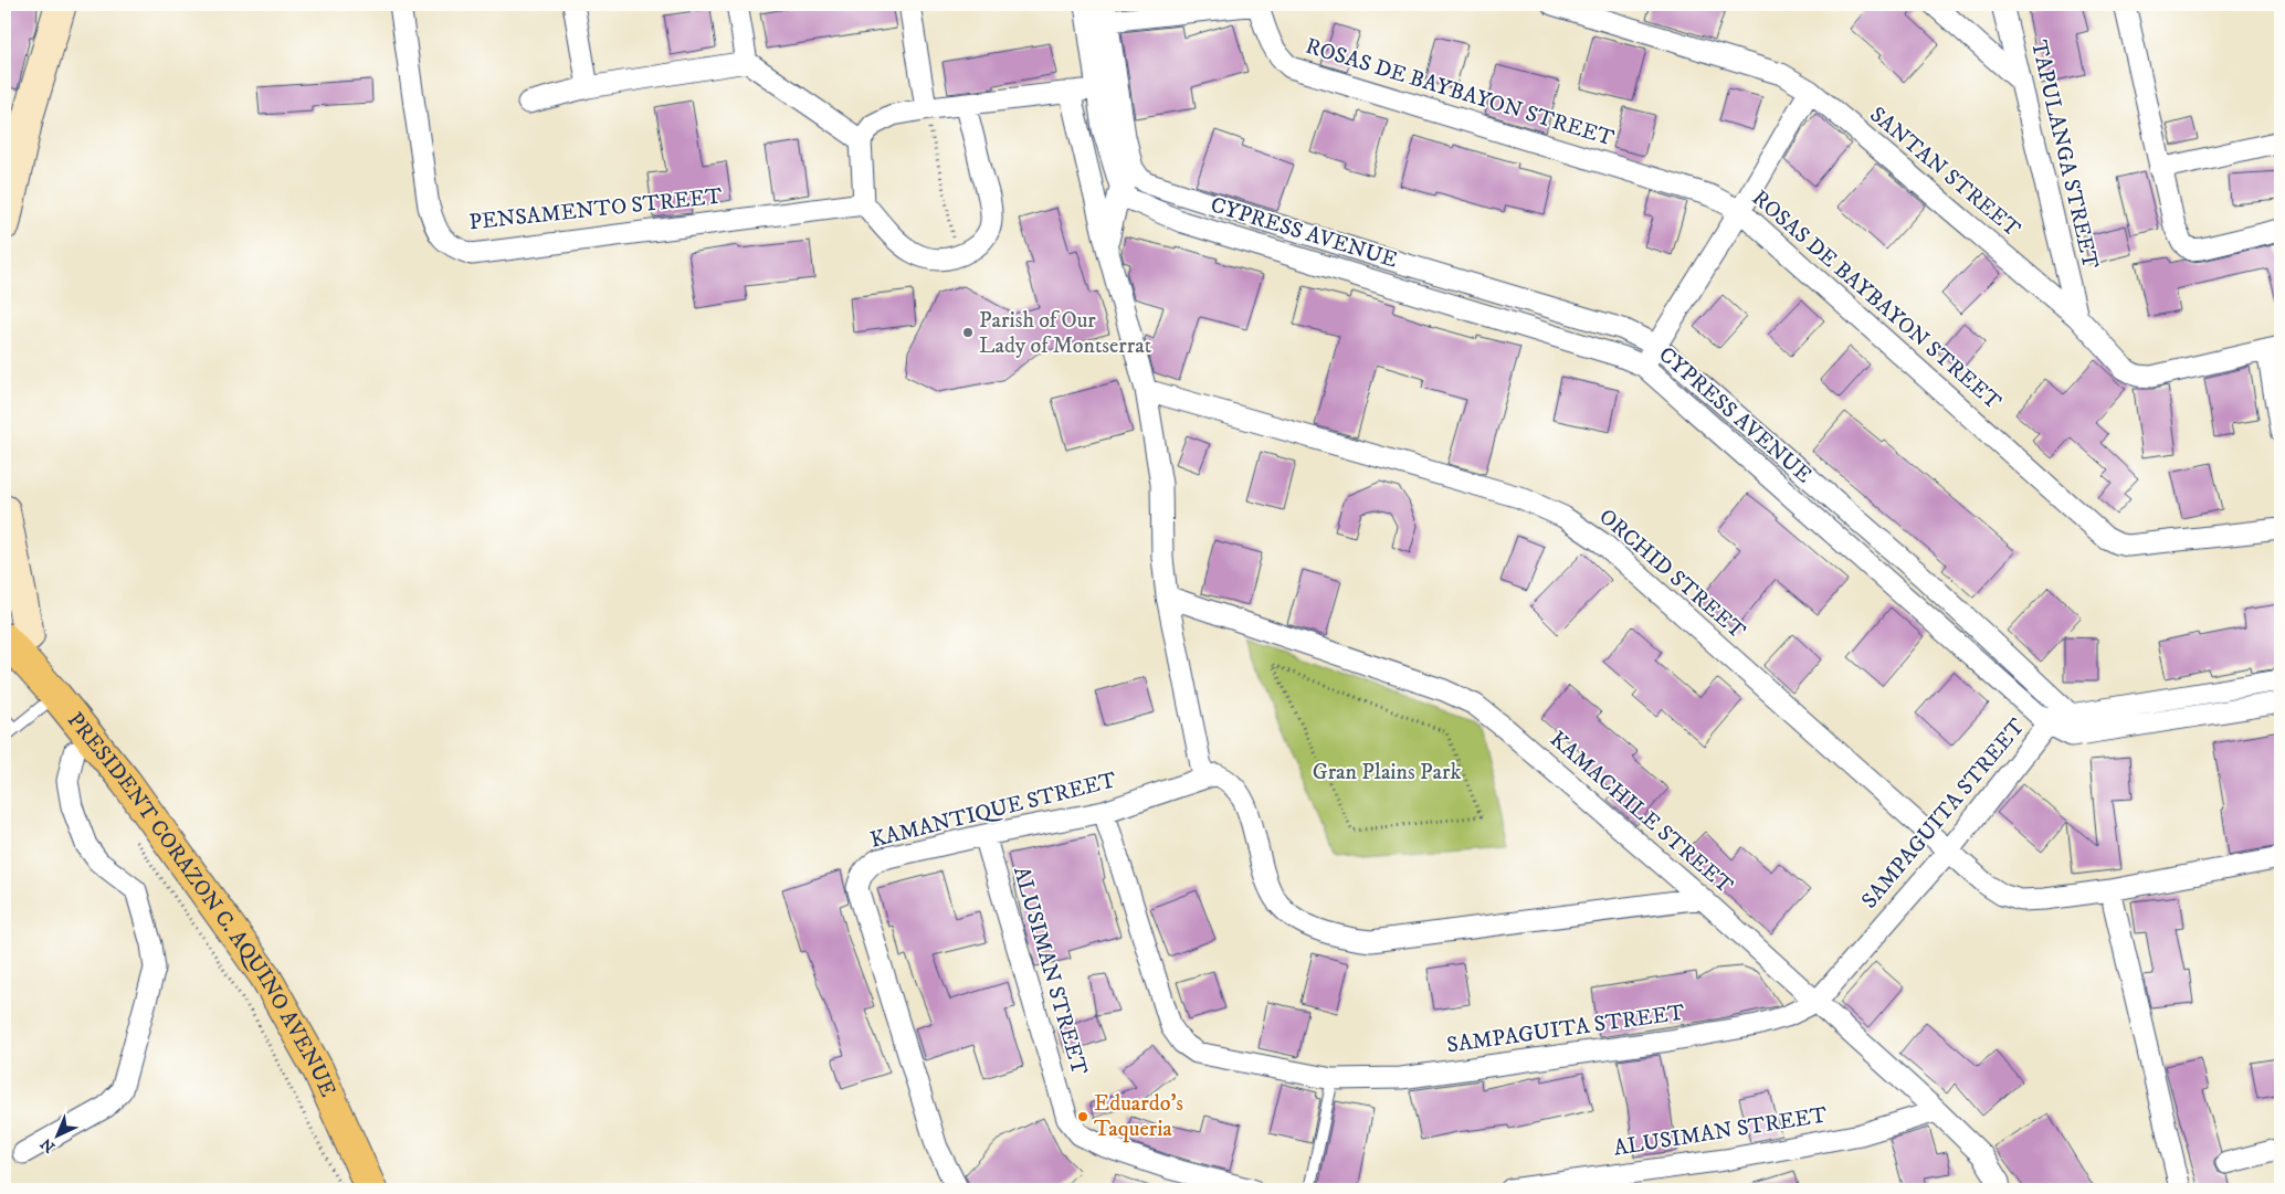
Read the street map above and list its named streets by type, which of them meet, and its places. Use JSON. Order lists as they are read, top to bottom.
{
  "streets": {
    "main road": ["PRESIDENT CORAZON C. AQUINO AVENUE"],
    "street": [
      "ROSAS DE BAYBAYON STREET",
      "TAPULANGA STREET",
      "SANTAN STREET",
      "PENSAMENTO STREET",
      "CYPRESS AVENUE",
      "ORCHID STREET",
      "KAMANTIQUE STREET",
      "KAMACHILE STREET",
      "SAMPAGUITA STREET",
      "ALUSIMAN STREET"
    ]
  },
  "crossings": [
    ["TAPULANGA STREET", "SANTAN STREET"],
    ["CYPRESS AVENUE", "SAMPAGUITA STREET"],
    ["ORCHID STREET", "SAMPAGUITA STREET"],
    ["KAMANTIQUE STREET", "SAMPAGUITA STREET"],
    ["KAMANTIQUE STREET", "ALUSIMAN STREET"],
    ["KAMACHILE STREET", "SAMPAGUITA STREET"],
    ["KAMACHILE STREET", "ALUSIMAN STREET"]
  ],
  "parks": ["Gran Plains Park"],
  "places": ["Parish of Our Lady of Montserrat", "Eduardo's Taqueria"],
  "north": "bottom left"
}
